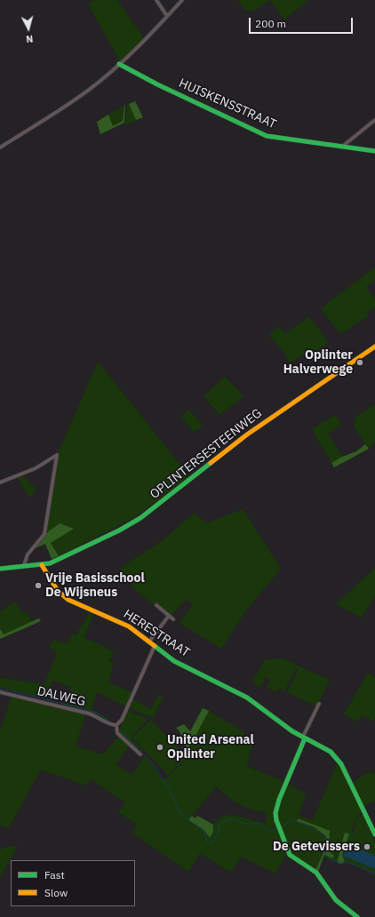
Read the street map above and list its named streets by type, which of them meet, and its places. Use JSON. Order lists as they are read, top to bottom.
{
  "streets": {
    "street": [
      "HUISKENSSTRAAT",
      "OPLINTERSESTEENWEG",
      "HERESTRAAT",
      "DALWEG"
    ]
  },
  "crossings": [
    ["OPLINTERSESTEENWEG", "HERESTRAAT"]
  ],
  "places": [
    "Oplinter Halverwege",
    "Vrije Basisschool De Wijsneus",
    "United Arsenal Oplinter",
    "De Getevissers"
  ],
  "legend": ["Fast", "Slow"],
  "scale_bar": "200 m",
  "north": "bottom"
}
